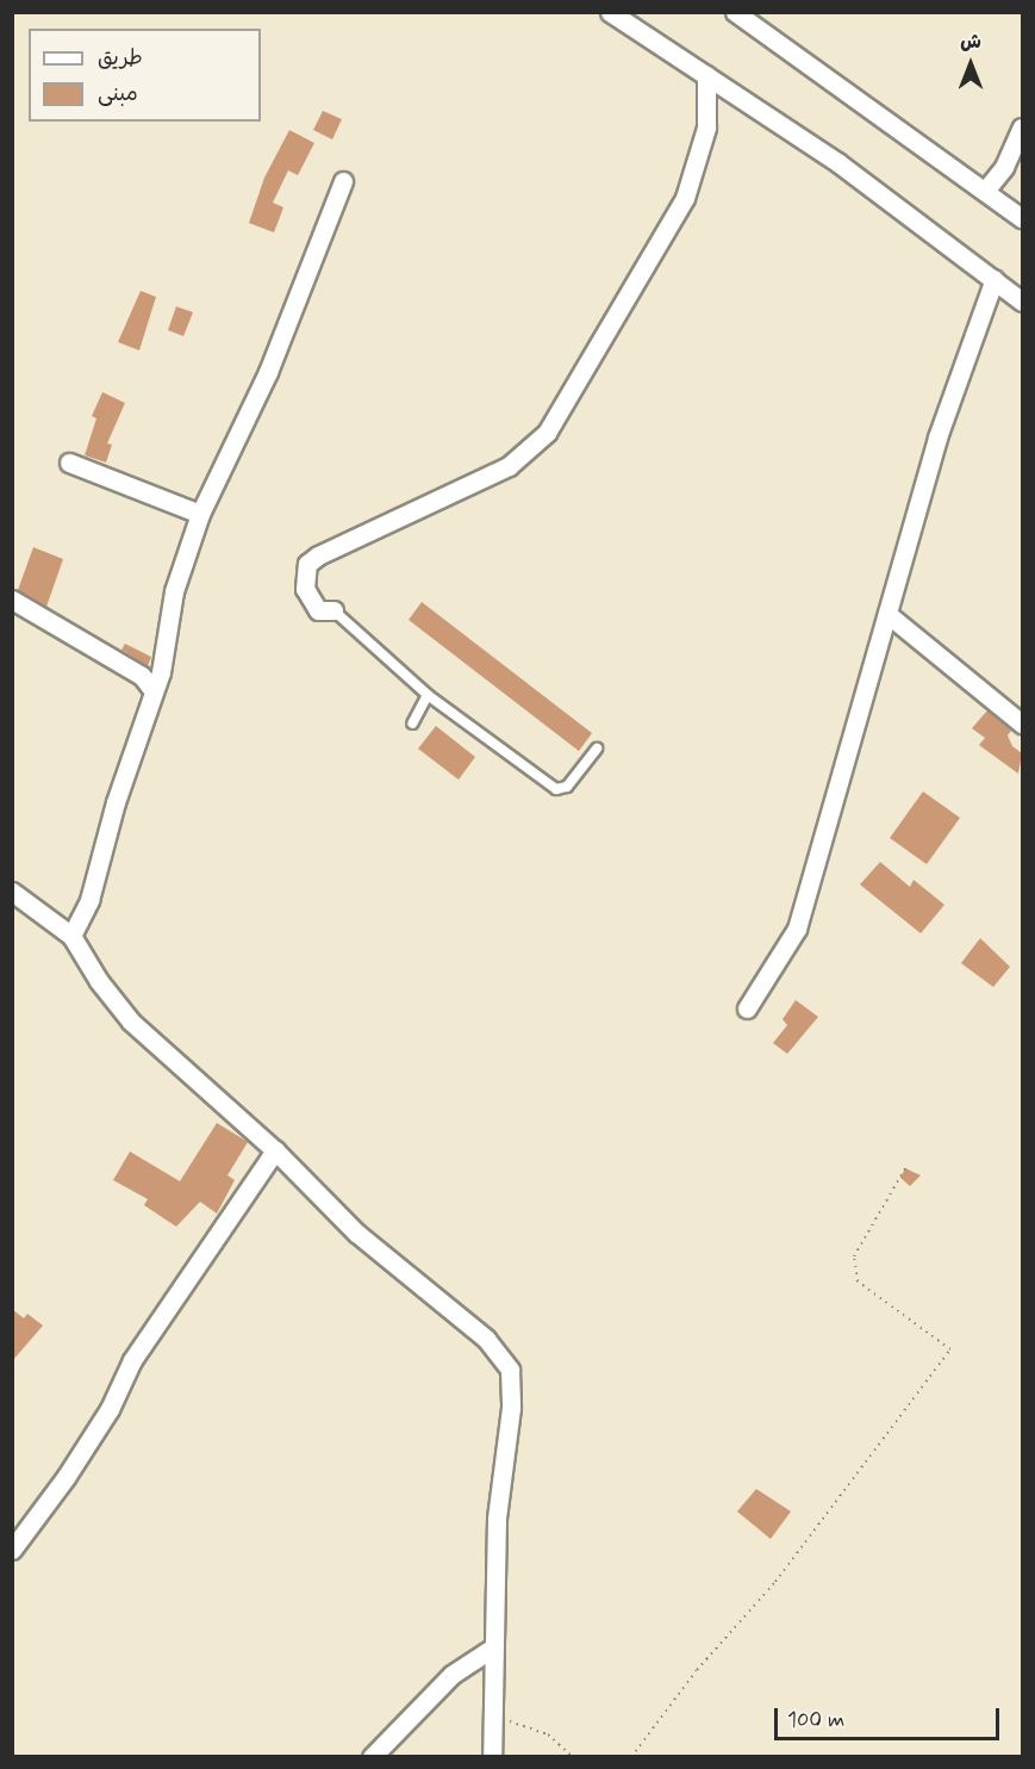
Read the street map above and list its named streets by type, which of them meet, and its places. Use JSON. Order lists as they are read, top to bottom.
{
  "legend": ["طريق", "مبنى"],
  "scale_bar": "100 m",
  "north": "top"
}
